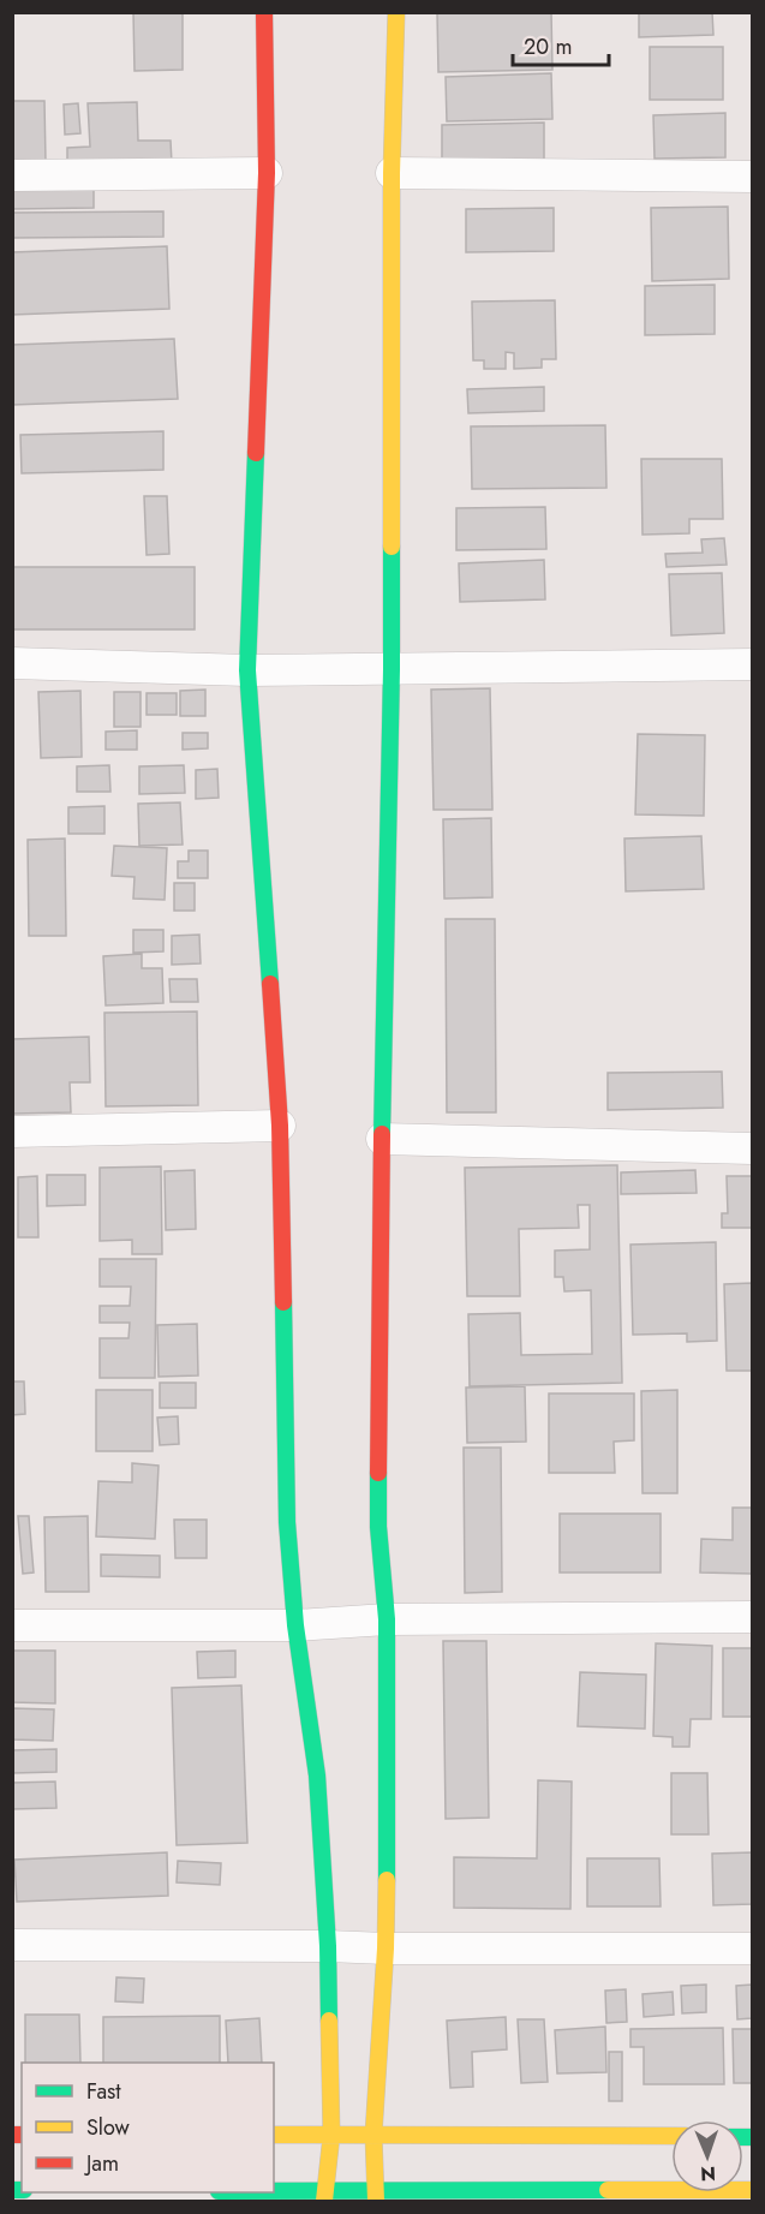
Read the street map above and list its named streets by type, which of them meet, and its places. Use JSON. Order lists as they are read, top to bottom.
{
  "legend": ["Fast", "Slow", "Jam"],
  "scale_bar": "20 m",
  "north": "bottom"
}
